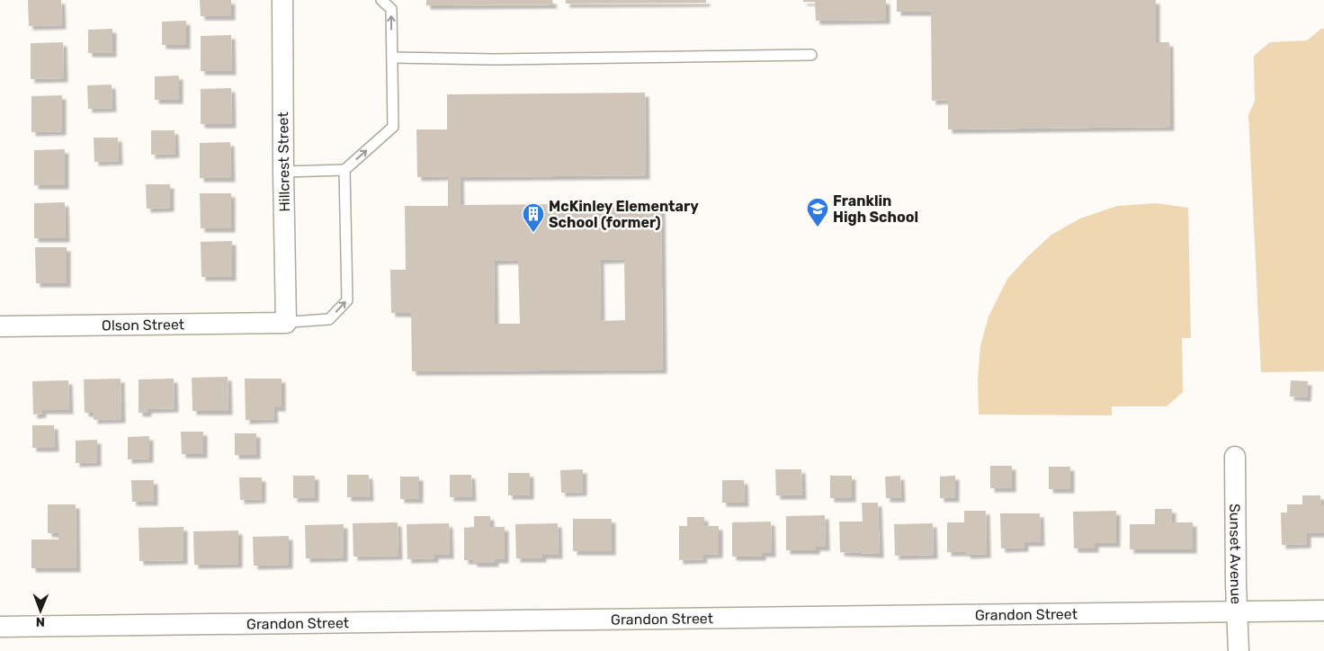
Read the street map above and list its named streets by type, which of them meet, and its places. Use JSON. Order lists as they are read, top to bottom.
{
  "streets": {
    "street": [
      "Hillcrest Street",
      "Olson Street",
      "Sunset Avenue",
      "Grandon Street"
    ]
  },
  "crossings": [
    ["Hillcrest Street", "Olson Street"],
    ["Sunset Avenue", "Grandon Street"]
  ],
  "places": {
    "school or university": ["Franklin High School"],
    "building": ["McKinley Elementary School (former)"]
  },
  "north": "bottom"
}
